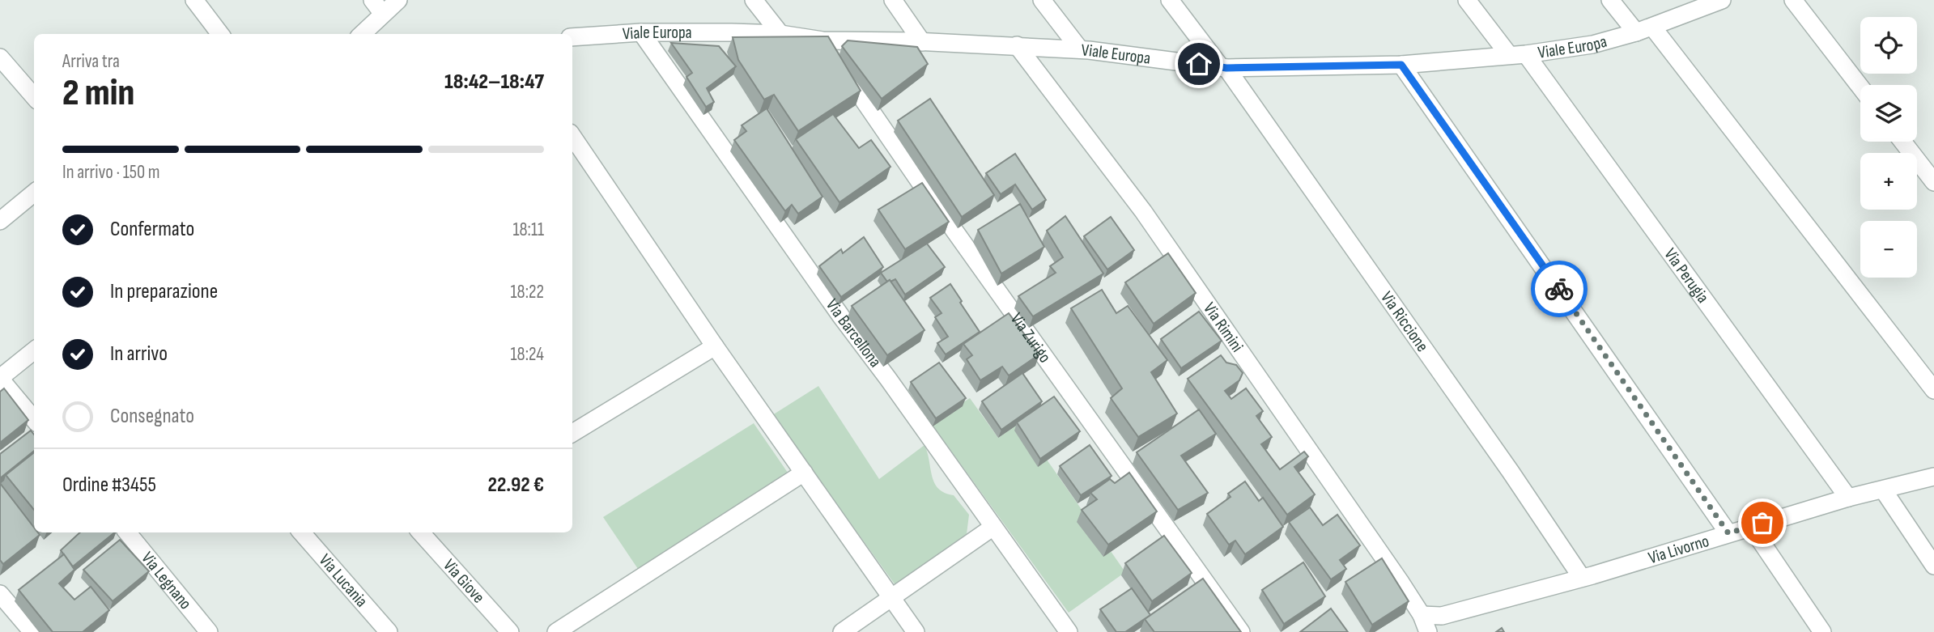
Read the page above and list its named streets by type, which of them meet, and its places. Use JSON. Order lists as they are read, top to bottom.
{
  "streets": {
    "street": [
      "Viale Europa",
      "Via Perugia",
      "Via Riccione",
      "Via Rimini",
      "Via Barcellona",
      "Via Zurigo",
      "Via Livorno",
      "Via Legnano",
      "Via Lucania",
      "Via Giove"
    ]
  },
  "crossings": [
    ["Viale Europa", "Via Perugia"],
    ["Viale Europa", "Via Riccione"],
    ["Viale Europa", "Via Rimini"],
    ["Viale Europa", "Via Barcellona"],
    ["Viale Europa", "Via Zurigo"],
    ["Via Perugia", "Via Livorno"],
    ["Via Riccione", "Via Livorno"],
    ["Via Rimini", "Via Livorno"]
  ],
  "page": {
    "map_buttons": ["+", "−"],
    "heading": ["2 min", "Arriva tra", "18:42–18:47"],
    "panel": ["Ordine #3455", "22.92 €"],
    "bar": "In arrivo · 150 m",
    "list": [
      ["Confermato", "18:11"],
      ["In preparazione", "18:22"],
      ["In arrivo", "18:24"],
      "Consegnato"
    ]
  }
}
